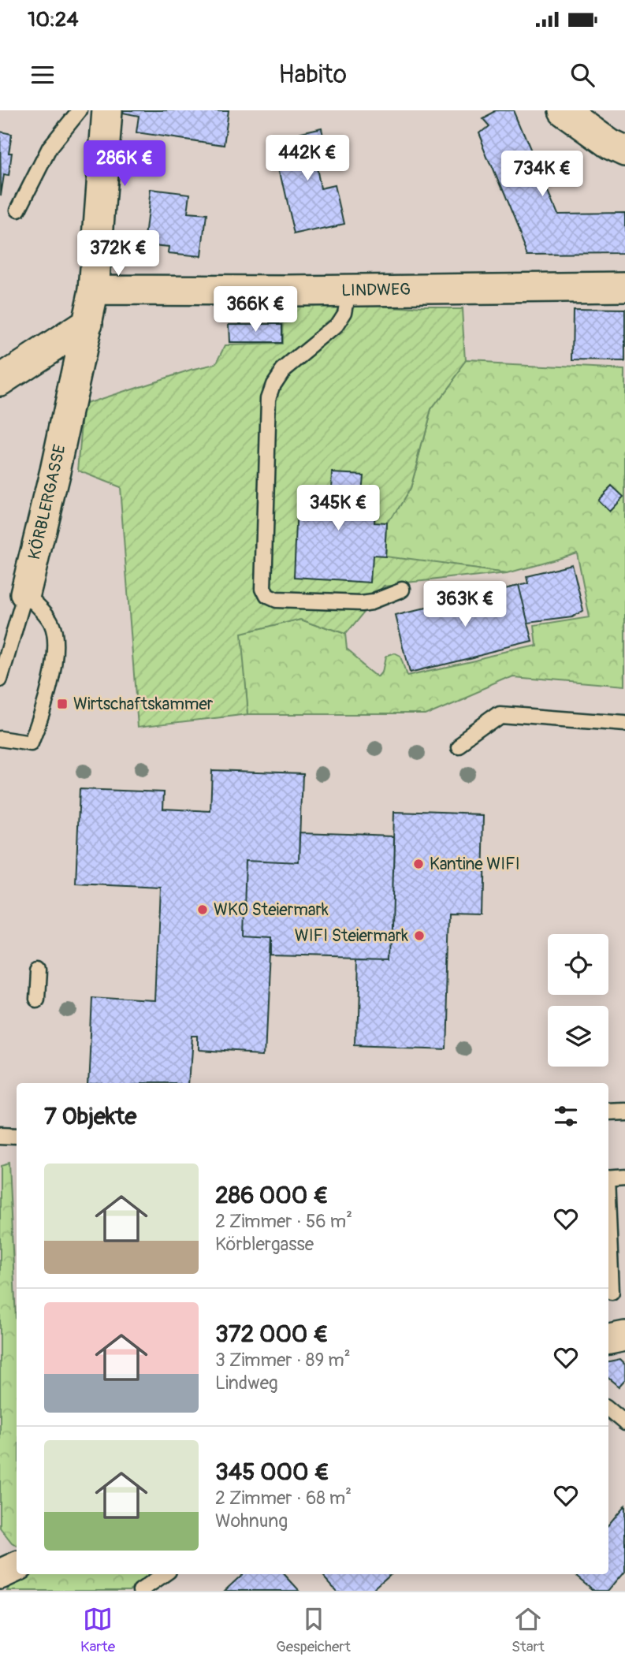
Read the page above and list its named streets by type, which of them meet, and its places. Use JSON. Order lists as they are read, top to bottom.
{
  "streets": {
    "street": ["LINDWEG", "KÖRBLERGASSE"]
  },
  "crossings": [
    ["LINDWEG", "KÖRBLERGASSE"]
  ],
  "places": {
    "transit": ["Wirtschaftskammer"],
    "other": ["Kantine WIFI", "WKO Steiermark", "WIFI Steiermark"]
  },
  "page": {
    "status": "10:24",
    "header": "Habito",
    "price": [
      "442K €",
      "286K €",
      "734K €",
      "372K €",
      "366K €",
      "345K €",
      "363K €"
    ],
    "heading": "7 Objekte",
    "list": [
      {
        "name": "286 000 €",
        "note": "2 Zimmer · 56 m² · Körblergasse"
      },
      {
        "name": "372 000 €",
        "note": "3 Zimmer · 89 m² · Lindweg"
      },
      {
        "name": "345 000 €",
        "note": "2 Zimmer · 68 m² · Wohnung"
      }
    ],
    "tabs": ["Karte", "Gespeichert", "Start"]
  }
}
